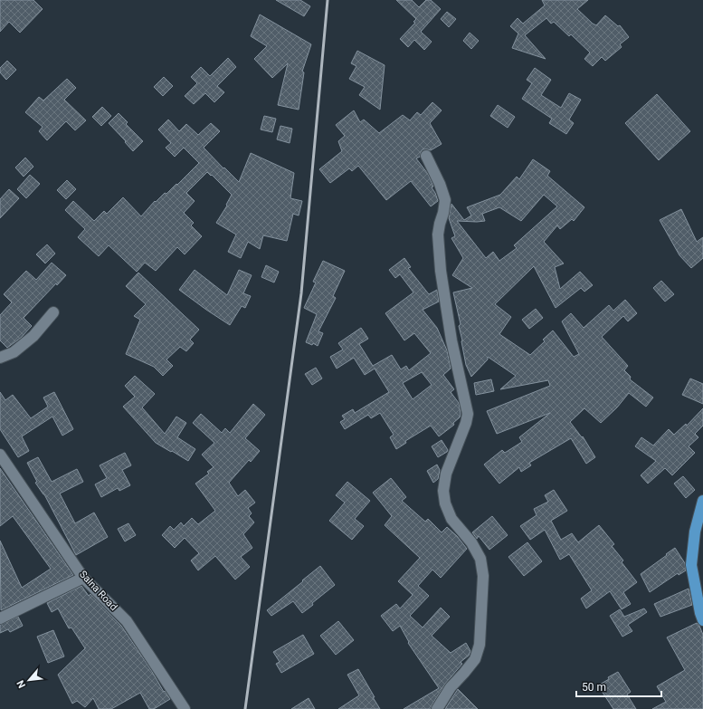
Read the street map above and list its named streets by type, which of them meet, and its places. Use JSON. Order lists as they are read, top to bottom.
{
  "streets": {
    "street": ["Salna Road"]
  },
  "scale_bar": "50 m",
  "north": "bottom left"
}
